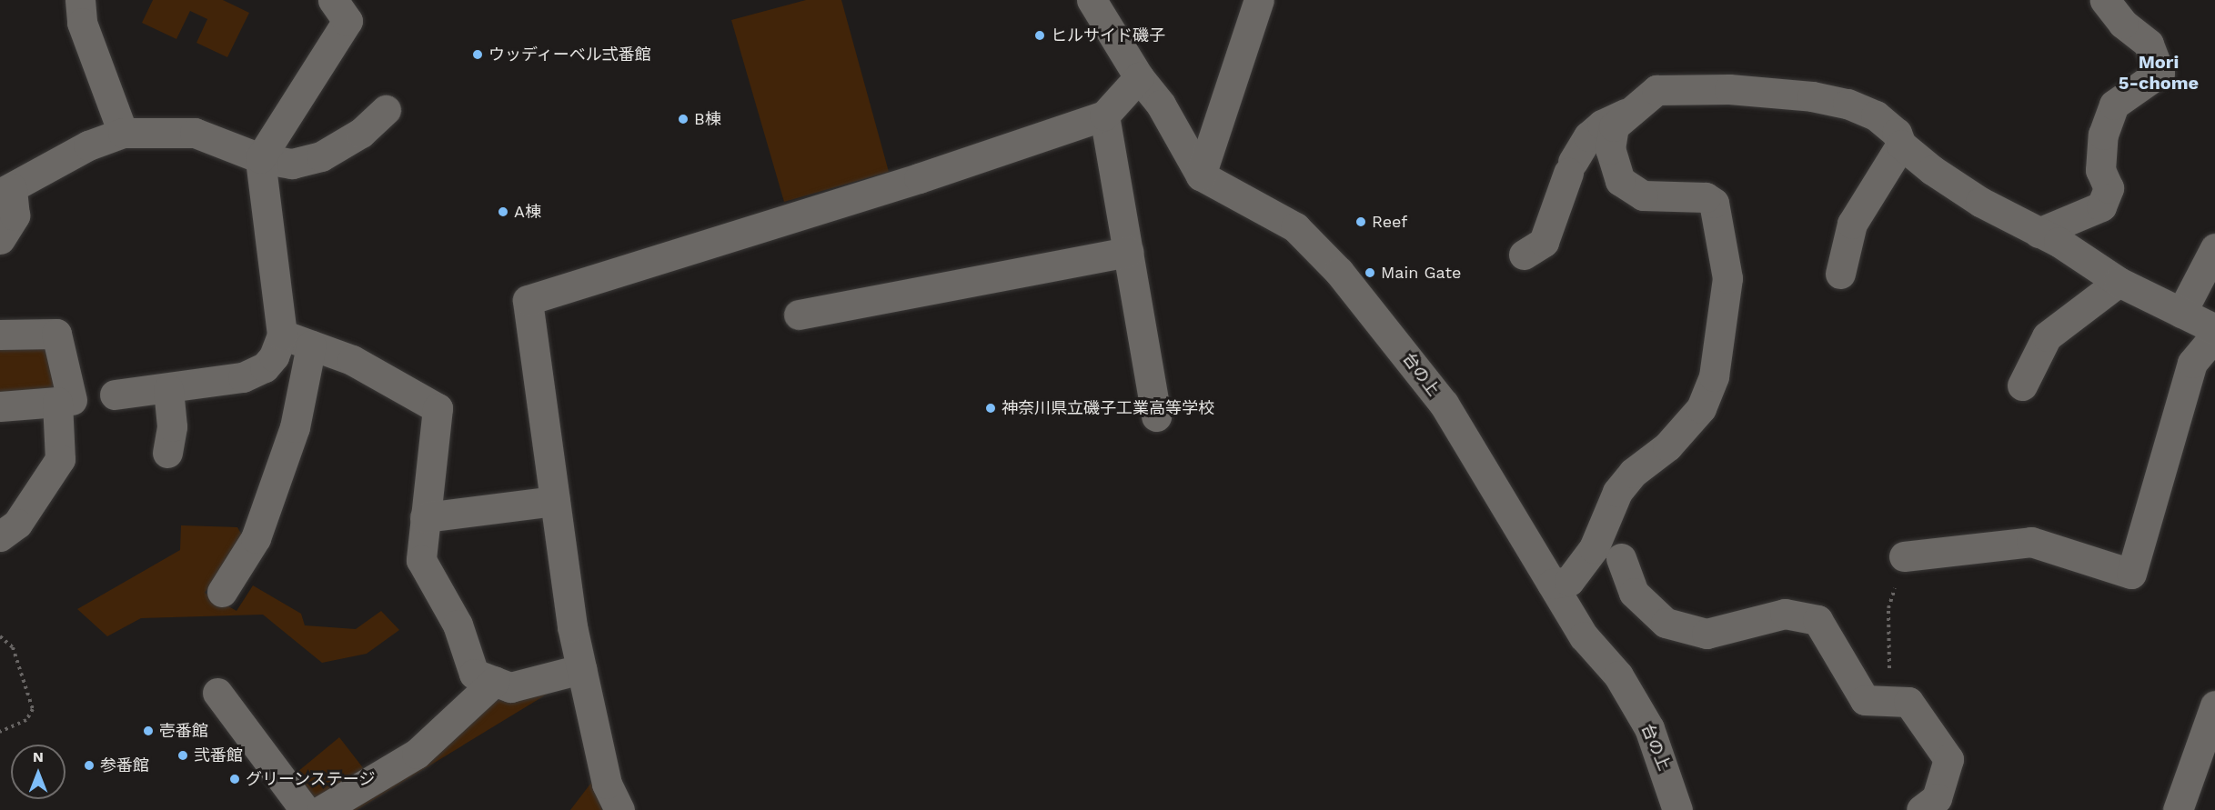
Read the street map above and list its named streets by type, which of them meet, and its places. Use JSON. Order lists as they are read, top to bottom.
{
  "streets": {
    "street": ["台の上"]
  },
  "districts": ["Mori 5-chome"],
  "places": [
    "ヒルサイド磯子",
    "ウッディーベル弍番館",
    "B棟",
    "A棟",
    "Reef",
    "Main Gate",
    "神奈川県立磯子工業高等学校",
    "壱番館",
    "弐番館",
    "参番館",
    "グリーンステージ"
  ],
  "north": "top"
}
